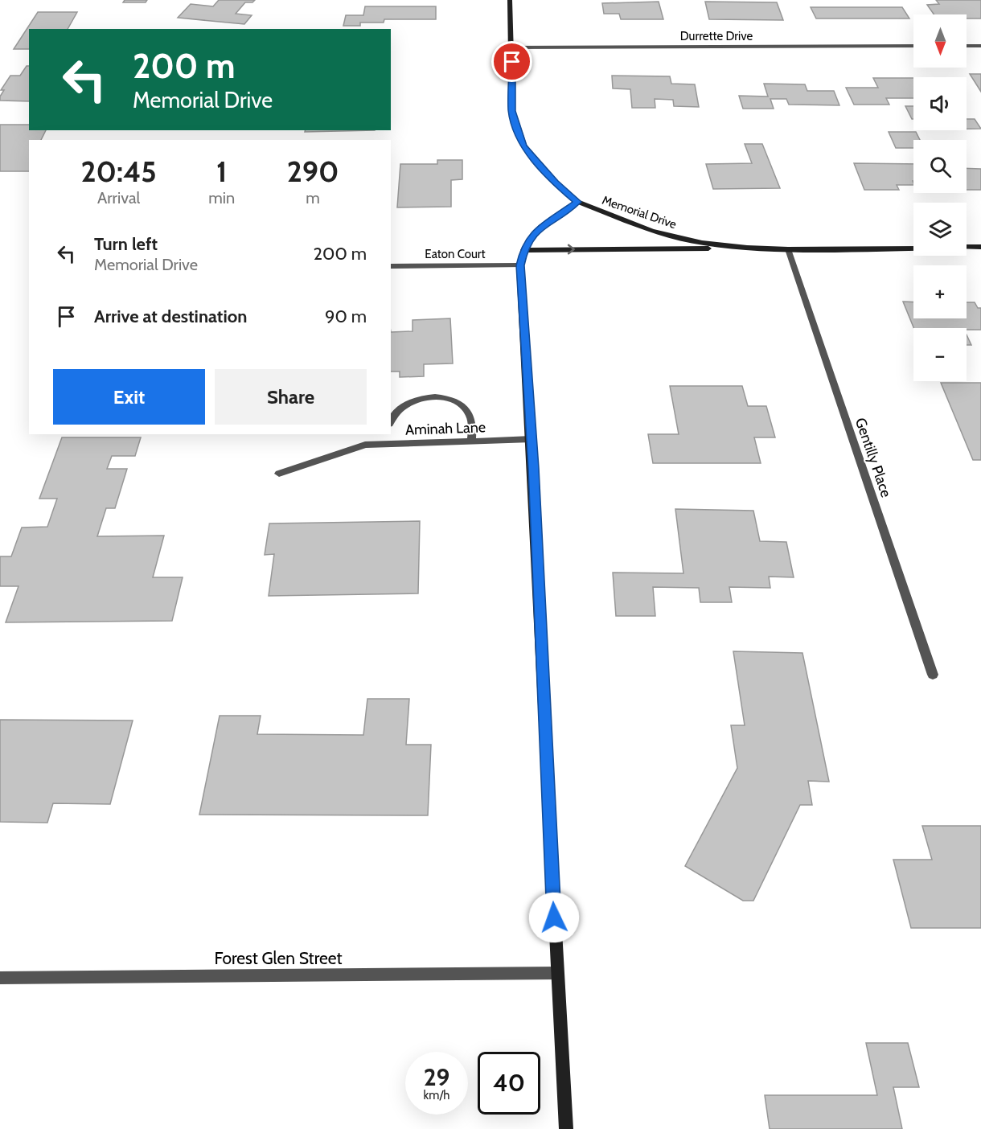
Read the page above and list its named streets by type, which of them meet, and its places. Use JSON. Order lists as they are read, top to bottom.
{
  "streets": {
    "street": [
      "Durrette Drive",
      "Memorial Drive",
      "Eaton Court",
      "Aminah Lane",
      "Gentilly Place",
      "Forest Glen Street"
    ]
  },
  "crossings": [
    ["Durrette Drive", "Memorial Drive"],
    ["Memorial Drive", "Gentilly Place"]
  ],
  "north": "bottom",
  "page": {
    "map_buttons": ["+", "−"],
    "turn": ["200 m", "Memorial Drive"],
    "eta": [
      "20:45",
      "Arrival",
      "1",
      "min",
      "290",
      "m"
    ],
    "list": [
      {
        "name": "Turn left",
        "note": "Memorial Drive",
        "value": "200 m"
      },
      {
        "name": "Arrive at destination",
        "value": "90 m"
      }
    ],
    "buttons": ["Exit", "Share"],
    "speed": "29 km/h",
    "limit": "40"
  }
}
